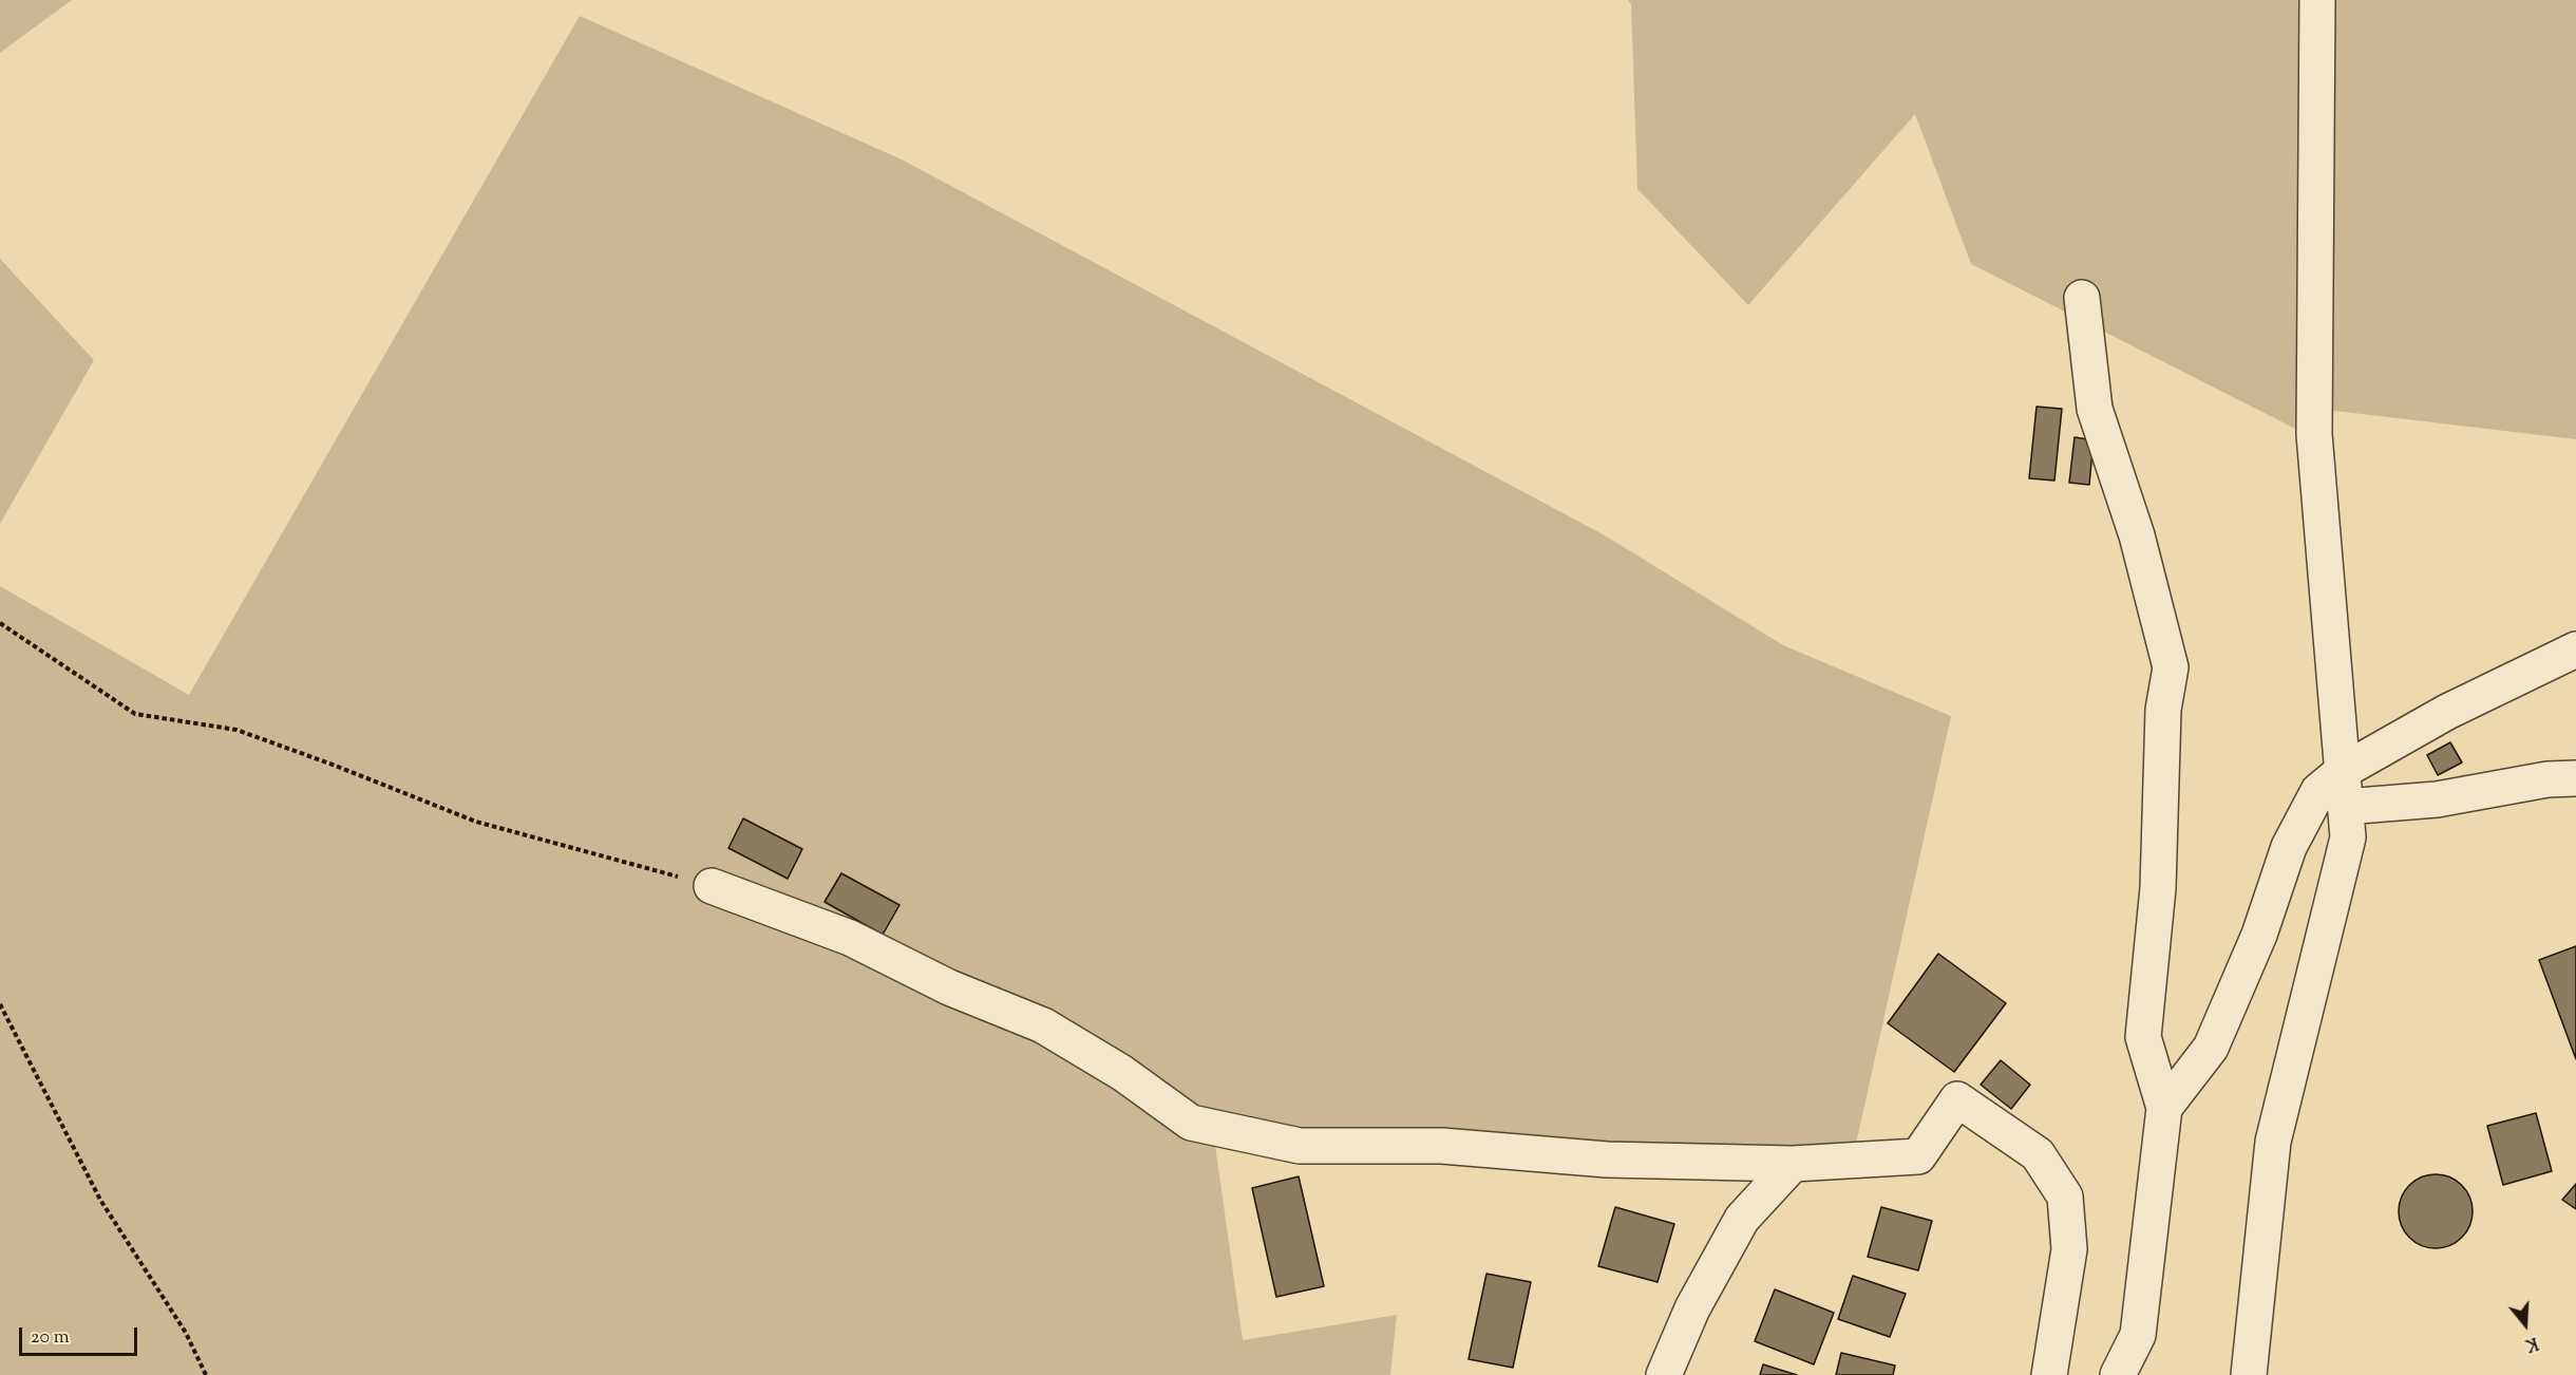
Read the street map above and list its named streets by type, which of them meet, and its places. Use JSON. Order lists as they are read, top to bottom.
{
  "scale_bar": "20 m",
  "north": "bottom"
}
